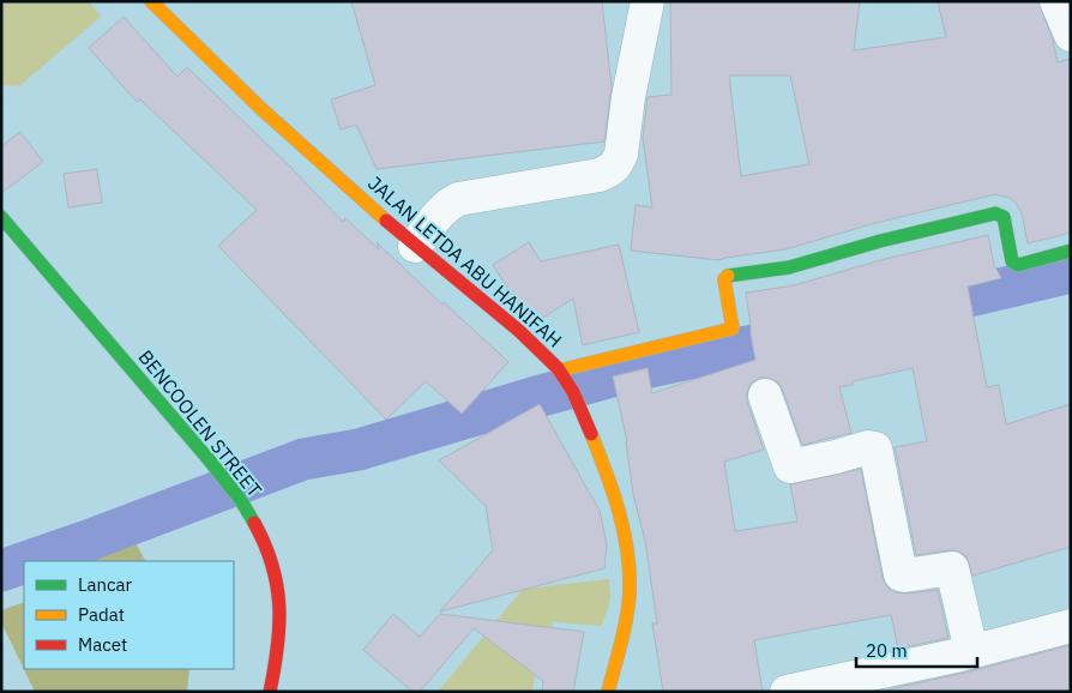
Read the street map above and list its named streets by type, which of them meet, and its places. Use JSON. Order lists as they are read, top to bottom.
{
  "streets": {
    "street": ["JALAN LETDA ABU HANIFAH", "BENCOOLEN STREET"]
  },
  "legend": ["Lancar", "Padat", "Macet"],
  "scale_bar": "20 m"
}
